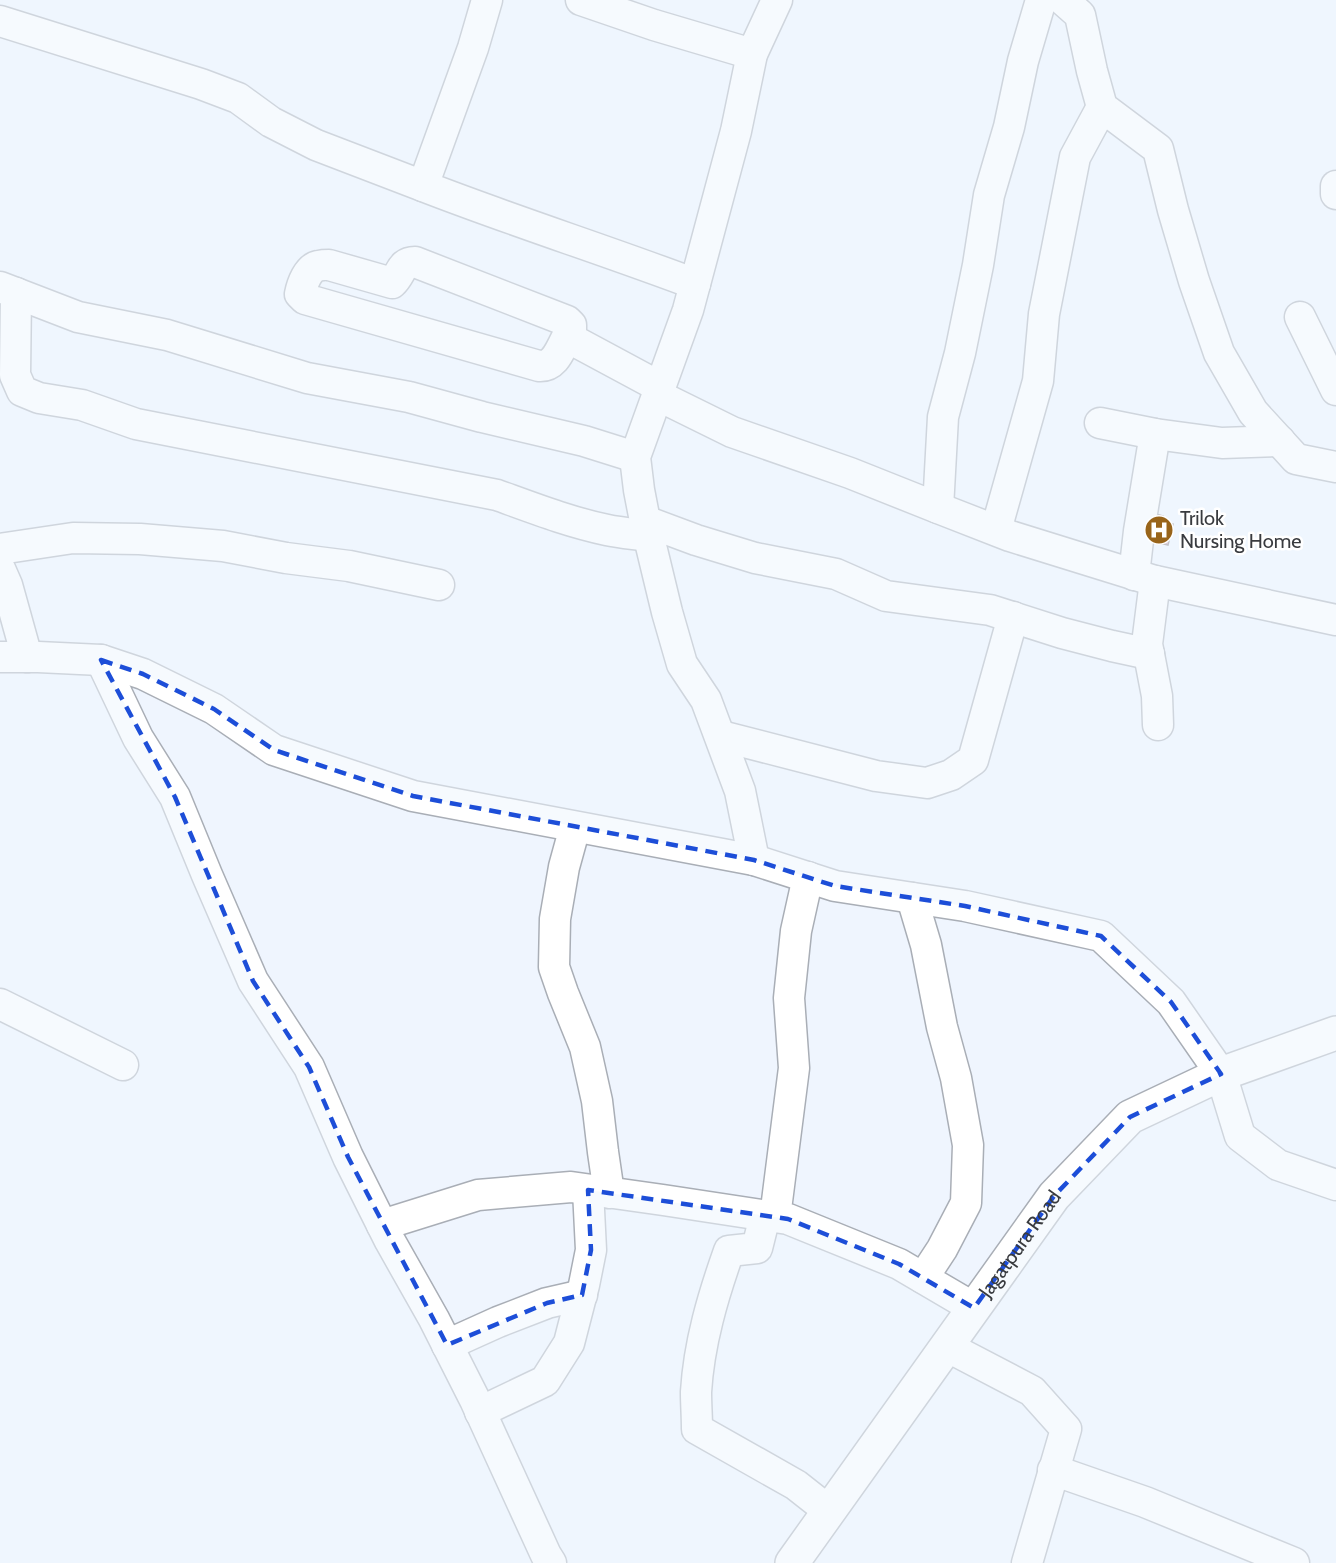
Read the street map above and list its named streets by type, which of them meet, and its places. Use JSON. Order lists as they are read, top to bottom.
{
  "streets": {
    "street": ["Jagatpura Road"]
  },
  "places": {
    "hospital": ["Trilok Nursing Home"]
  }
}
